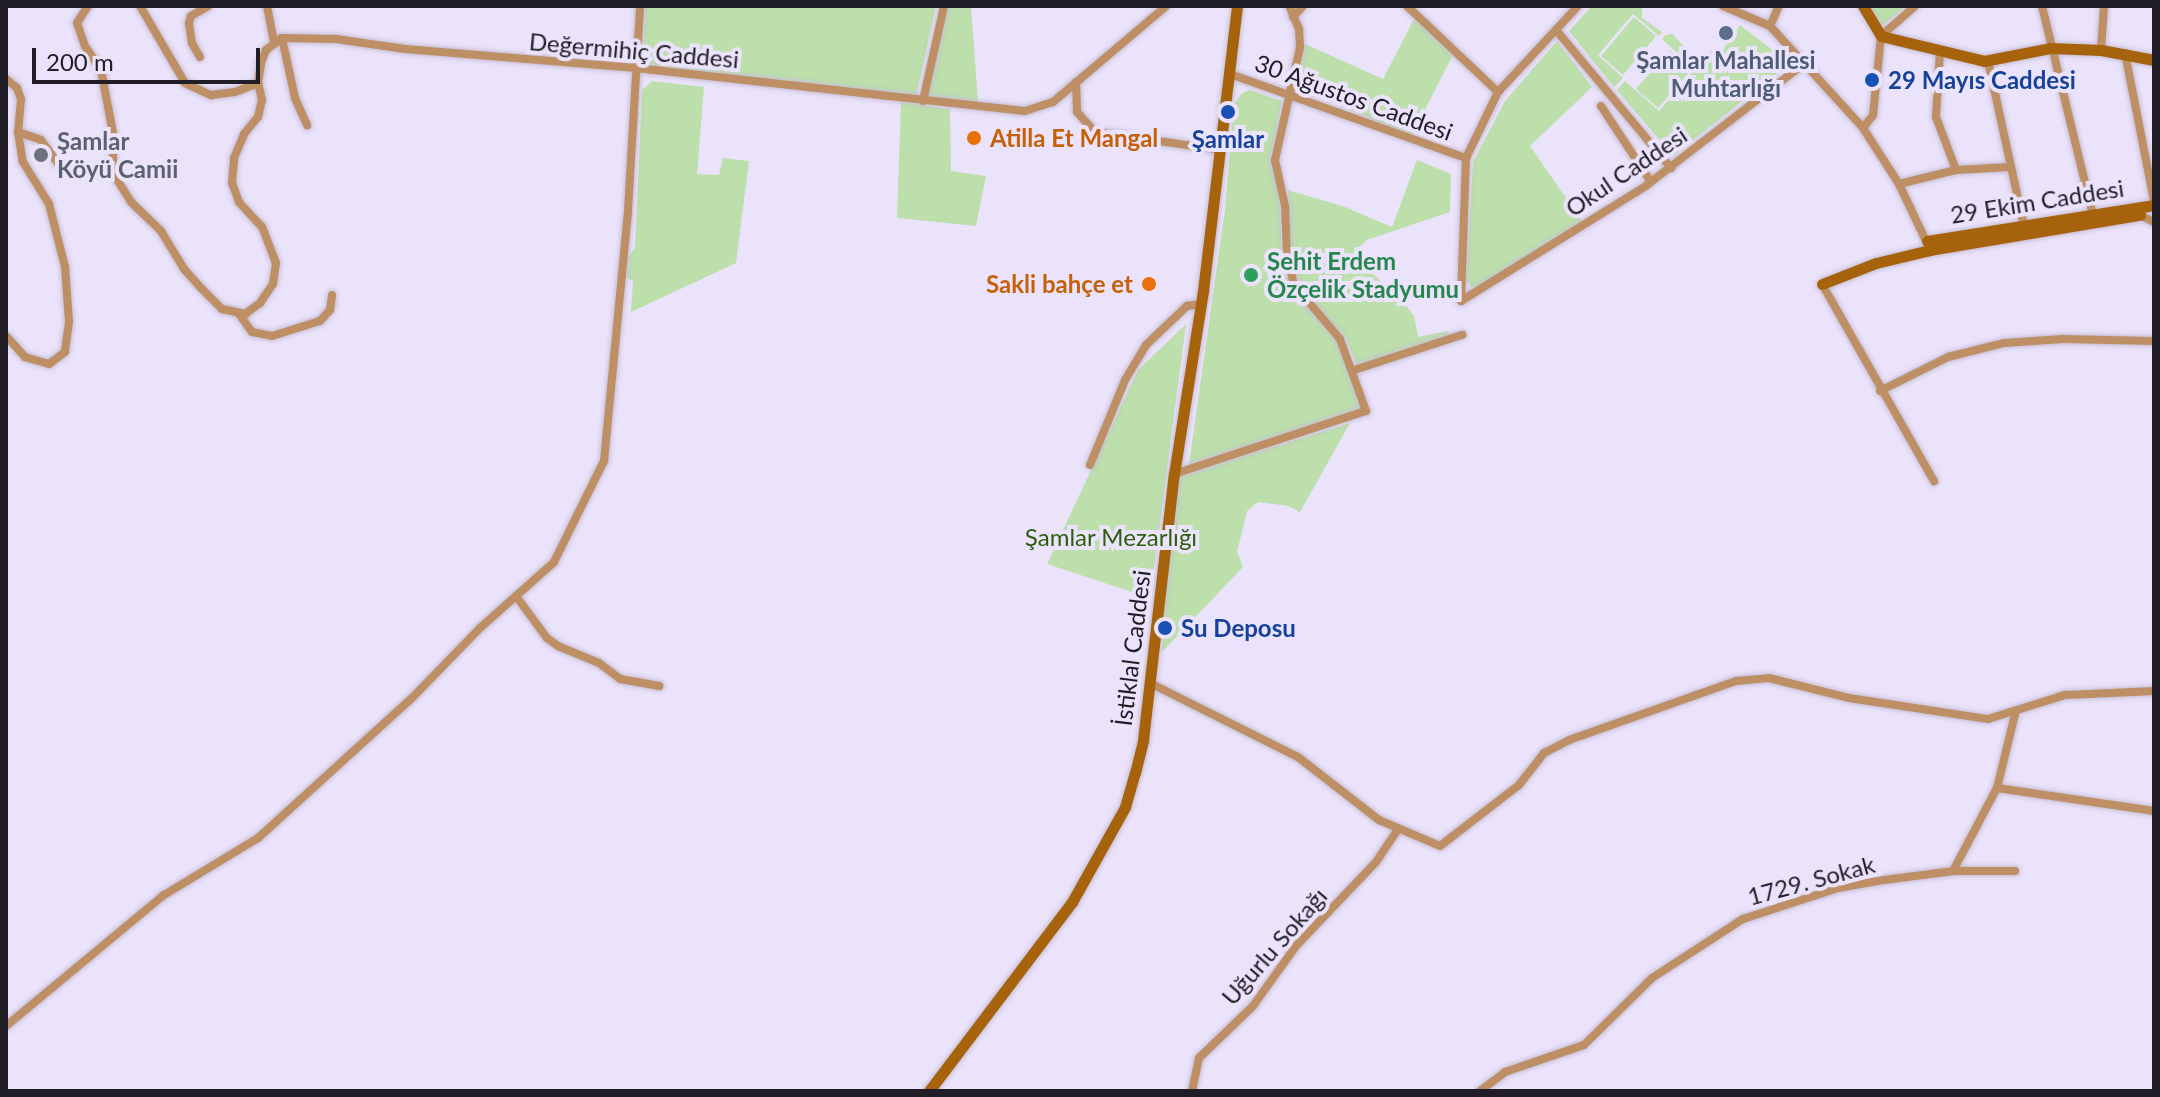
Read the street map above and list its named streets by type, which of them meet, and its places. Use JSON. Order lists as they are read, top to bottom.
{
  "streets": {
    "main road": ["29 Ekim Caddesi", "İstiklal Caddesi"],
    "street": [
      "Değermihiç Caddesi",
      "30 Ağustos Caddesi",
      "Okul Caddesi",
      "1729. Sokak",
      "Uğurlu Sokağı"
    ]
  },
  "crossings": [
    ["30 Ağustos Caddesi", "Okul Caddesi"],
    ["30 Ağustos Caddesi", "İstiklal Caddesi"]
  ],
  "parks": ["Şamlar Mezarlığı"],
  "places": [
    "Şamlar Mahallesi Muhtarlığı",
    "29 Mayıs Caddesi",
    "Şamlar",
    "Atilla Et Mangal",
    "Şamlar Köyü Camii",
    "Şehit Erdem Özçelik Stadyumu",
    "Sakli bahçe et",
    "Su Deposu"
  ],
  "scale_bar": "200 m"
}
